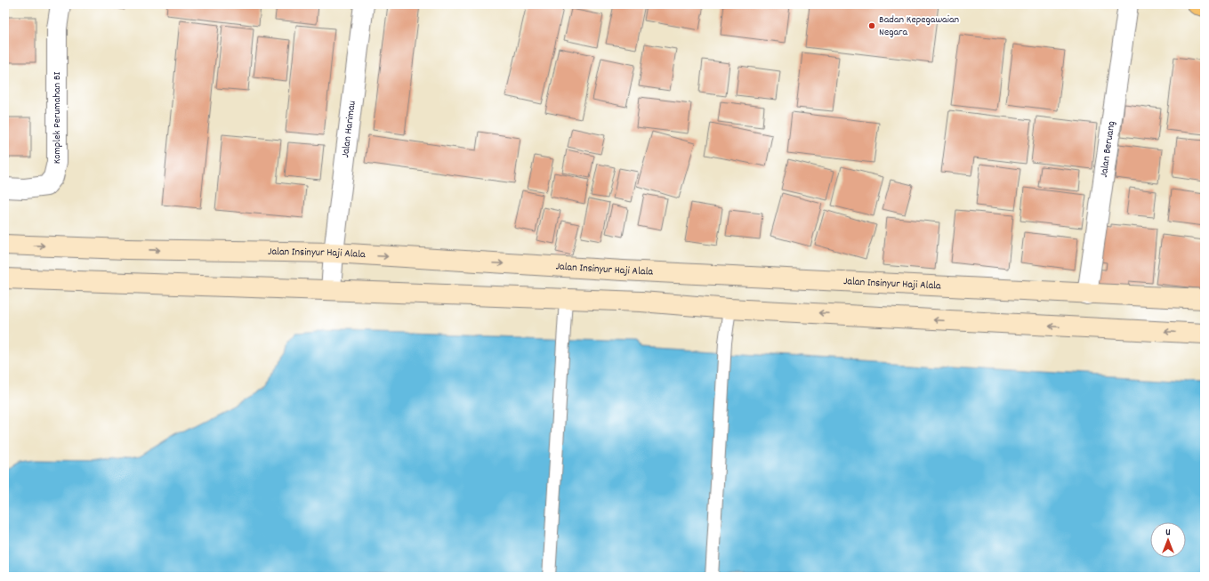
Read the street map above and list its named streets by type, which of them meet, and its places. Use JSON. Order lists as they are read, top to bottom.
{
  "streets": {
    "main road": ["Jalan Insinyur Haji Alala"],
    "street": ["Komplek Perumahan BI", "Jalan Harimau", "Jalan Beruang"]
  },
  "crossings": [
    ["Jalan Harimau", "Jalan Insinyur Haji Alala"],
    ["Jalan Beruang", "Jalan Insinyur Haji Alala"]
  ],
  "places": ["Badan Kepegawaian Negara"],
  "north": "top"
}
